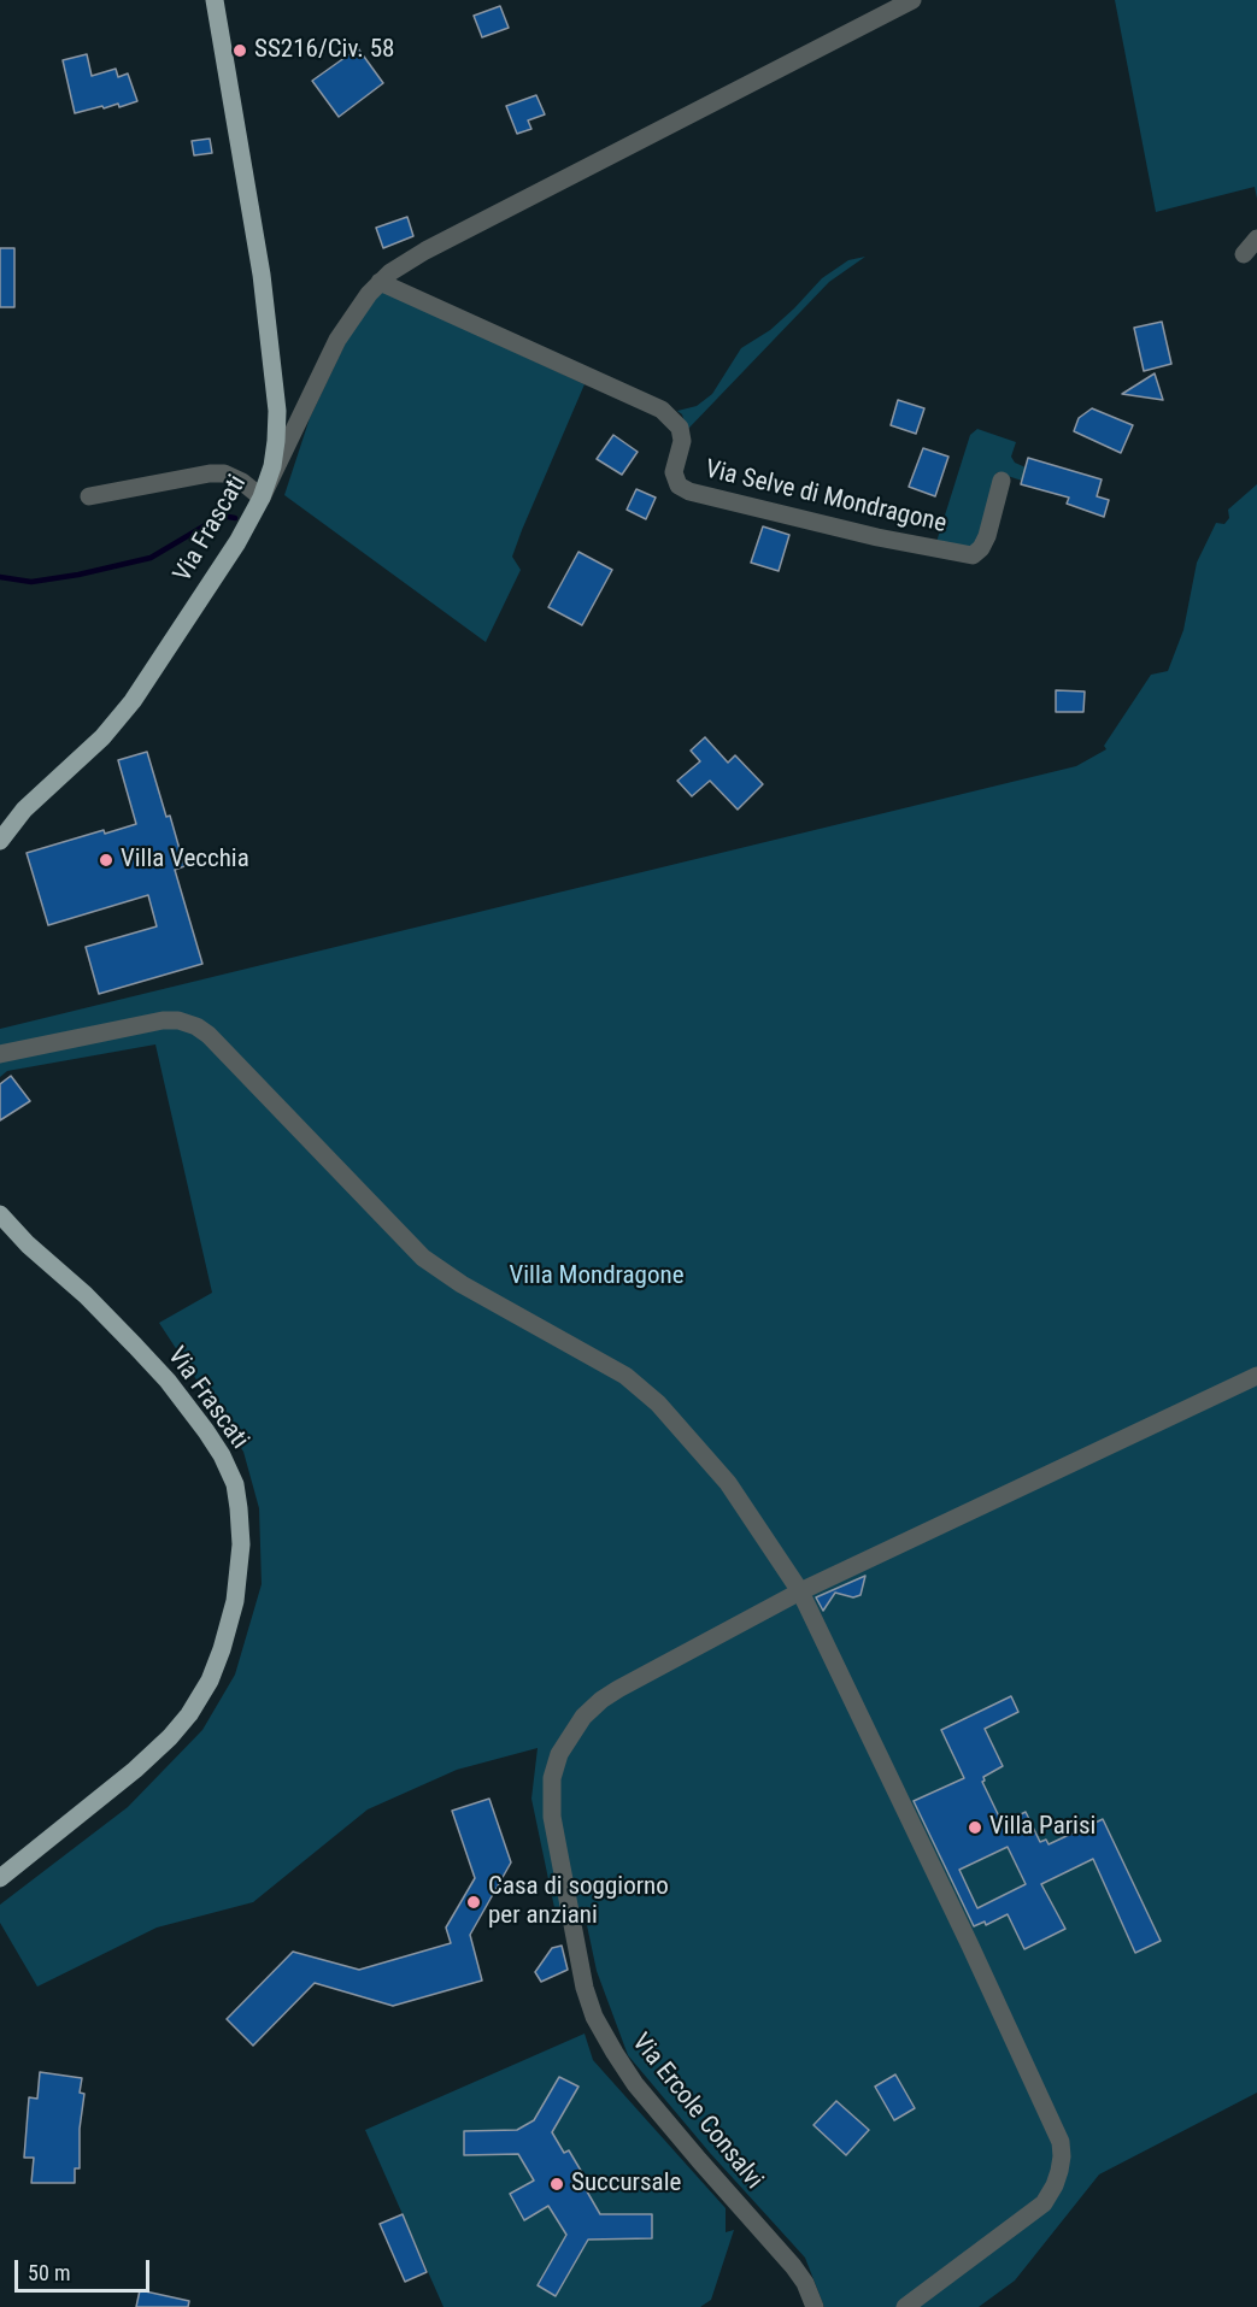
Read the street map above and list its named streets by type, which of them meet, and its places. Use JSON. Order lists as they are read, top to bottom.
{
  "streets": {
    "main road": ["Via Frascati"],
    "street": ["Via Selve di Mondragone", "Via Ercole Consalvi"]
  },
  "parks": ["Villa Mondragone"],
  "places": [
    "SS216/Civ. 58",
    "Villa Vecchia",
    "Villa Parisi",
    "Casa di soggiorno per anziani",
    "Succursale"
  ],
  "scale_bar": "50 m"
}
